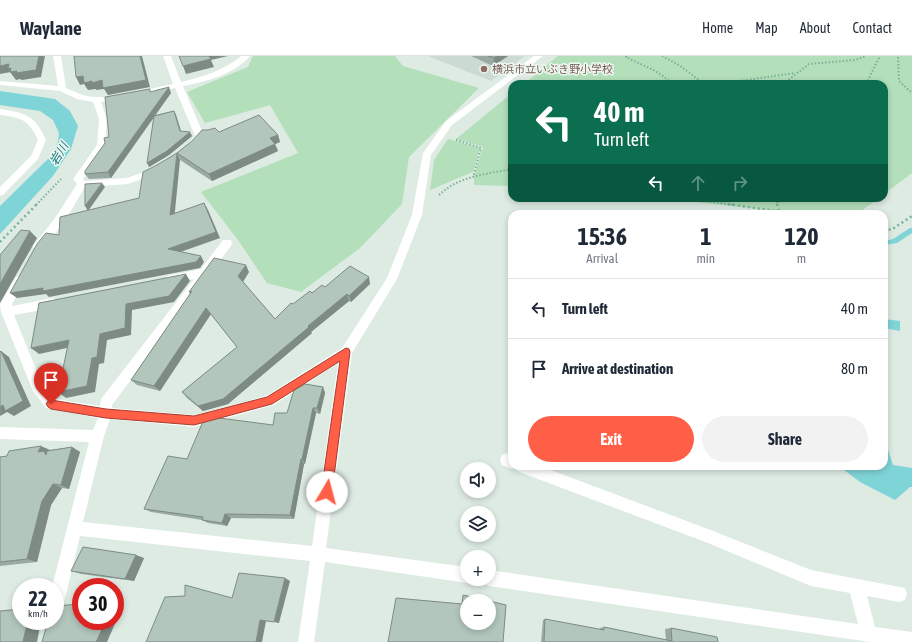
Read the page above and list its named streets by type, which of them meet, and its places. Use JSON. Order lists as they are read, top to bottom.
{
  "water": ["岩川"],
  "places": ["横浜市立いぶき野小学校"],
  "page": {
    "header": "Waylane",
    "nav": [
      "Home",
      "Map",
      "About",
      "Contact"
    ],
    "turn": ["40 m", "Turn left"],
    "eta": [
      "15:36",
      "Arrival",
      "1",
      "min",
      "120",
      "m"
    ],
    "list": [
      {
        "name": "Turn left",
        "value": "40 m"
      },
      {
        "name": "Arrive at destination",
        "value": "80 m"
      }
    ],
    "buttons": ["Exit", "Share"],
    "map_buttons": ["+", "−"],
    "speed": "22 km/h",
    "limit": "30"
  }
}
